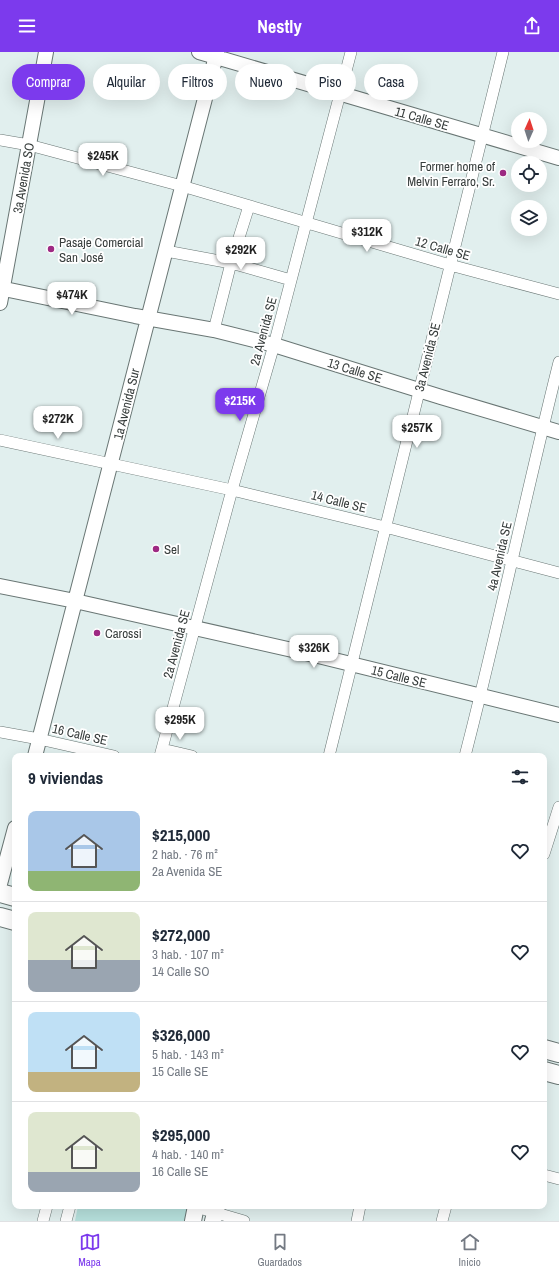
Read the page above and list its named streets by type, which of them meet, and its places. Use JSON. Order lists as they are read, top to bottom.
{
  "streets": {
    "street": [
      "11 Calle SE",
      "3a Avenida SO",
      "12 Calle SE",
      "2a Avenida SE",
      "3a Avenida SE",
      "13 Calle SE",
      "1a Avenida Sur",
      "14 Calle SE",
      "4a Avenida SE",
      "15 Calle SE",
      "16 Calle SE"
    ]
  },
  "crossings": [
    ["11 Calle SE", "3a Avenida SE"],
    ["11 Calle SE", "1a Avenida Sur"],
    ["3a Avenida SO", "12 Calle SE"],
    ["3a Avenida SO", "13 Calle SE"],
    ["12 Calle SE", "2a Avenida SE"],
    ["12 Calle SE", "3a Avenida SE"],
    ["12 Calle SE", "1a Avenida Sur"],
    ["2a Avenida SE", "13 Calle SE"],
    ["2a Avenida SE", "14 Calle SE"],
    ["2a Avenida SE", "15 Calle SE"],
    ["3a Avenida SE", "13 Calle SE"],
    ["3a Avenida SE", "14 Calle SE"],
    ["3a Avenida SE", "15 Calle SE"],
    ["13 Calle SE", "1a Avenida Sur"],
    ["13 Calle SE", "4a Avenida SE"],
    ["1a Avenida Sur", "14 Calle SE"],
    ["1a Avenida Sur", "15 Calle SE"],
    ["1a Avenida Sur", "16 Calle SE"],
    ["14 Calle SE", "4a Avenida SE"],
    ["4a Avenida SE", "15 Calle SE"]
  ],
  "places": [
    "Former home of Melvin Ferraro, Sr.",
    "Pasaje Comercial San José",
    "Sel",
    "Carossi"
  ],
  "north": "top",
  "page": {
    "header": "Nestly",
    "chip": [
      "Comprar",
      "Alquilar",
      "Filtros",
      "Nuevo",
      "Piso",
      "Casa"
    ],
    "price": [
      "$245K",
      "$312K",
      "$292K",
      "$474K",
      "$215K",
      "$272K",
      "$257K",
      "$326K",
      "$295K"
    ],
    "heading": "9 viviendas",
    "list": [
      {
        "name": "$215,000",
        "note": "2 hab. · 76 m² · 2a Avenida SE"
      },
      {
        "name": "$272,000",
        "note": "3 hab. · 107 m² · 14 Calle SO"
      },
      {
        "name": "$326,000",
        "note": "5 hab. · 143 m² · 15 Calle SE"
      },
      {
        "name": "$295,000",
        "note": "4 hab. · 140 m² · 16 Calle SE"
      }
    ],
    "tabs": ["Mapa", "Guardados", "Inicio"]
  }
}
